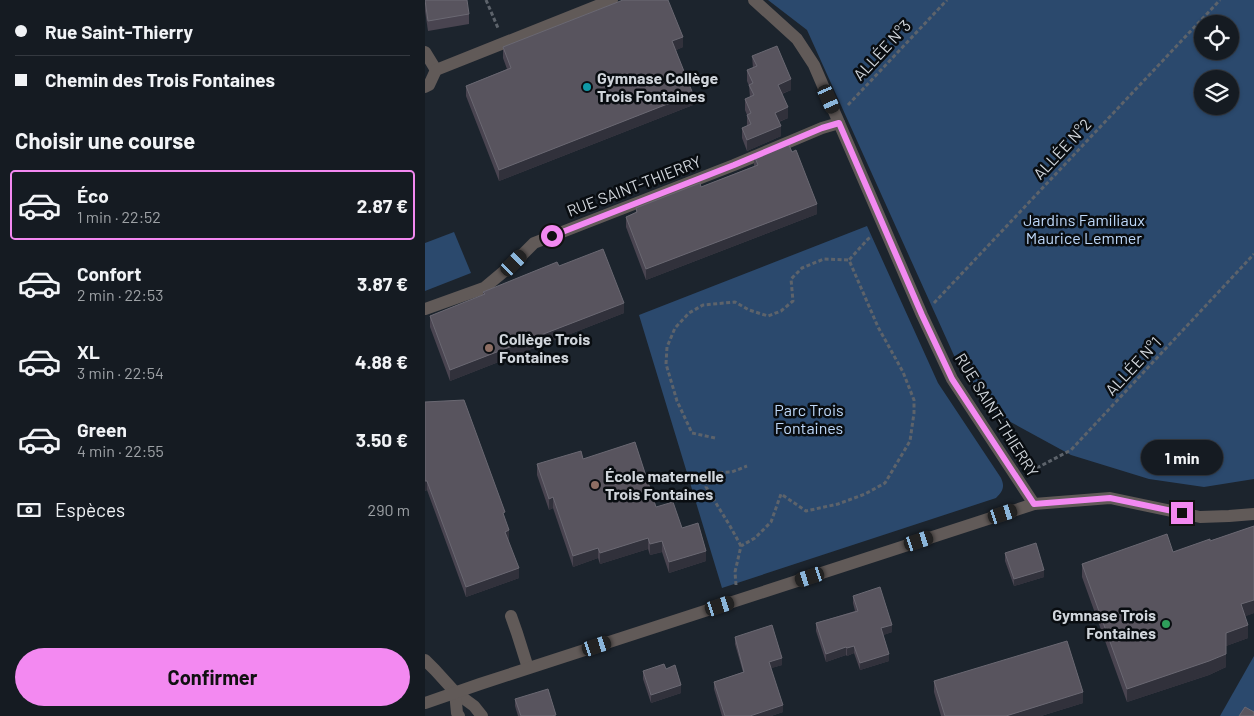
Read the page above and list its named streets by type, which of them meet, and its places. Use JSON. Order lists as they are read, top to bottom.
{
  "streets": {
    "street": ["RUE SAINT-THIERRY"],
    "path": ["ALLÉE N°3", "ALLÉE N°2", "ALLÉE N°1"]
  },
  "crossings": [
    ["ALLÉE N°3", "RUE SAINT-THIERRY"],
    ["ALLÉE N°2", "RUE SAINT-THIERRY"],
    ["RUE SAINT-THIERRY", "ALLÉE N°1"]
  ],
  "parks": ["Jardins Familiaux Maurice Lemmer", "Parc Trois Fontaines"],
  "places": [
    "Gymnase Collège Trois Fontaines",
    "Collège Trois Fontaines",
    "École maternelle Trois Fontaines",
    "Gymnase Trois Fontaines"
  ],
  "page": {
    "banner": ["Rue Saint-Thierry", "Chemin des Trois Fontaines"],
    "heading": "Choisir une course",
    "list": [
      {
        "name": "Éco",
        "note": "1 min · 22:52",
        "value": "2.87 €"
      },
      {
        "name": "Confort",
        "note": "2 min · 22:53",
        "value": "3.87 €"
      },
      {
        "name": "XL",
        "note": "3 min · 22:54",
        "value": "4.88 €"
      },
      {
        "name": "Green",
        "note": "4 min · 22:55",
        "value": "3.50 €"
      }
    ],
    "bubble": "1 min",
    "pay": ["Espèces", "290 m"],
    "buttons": "Confirmer"
  }
}
